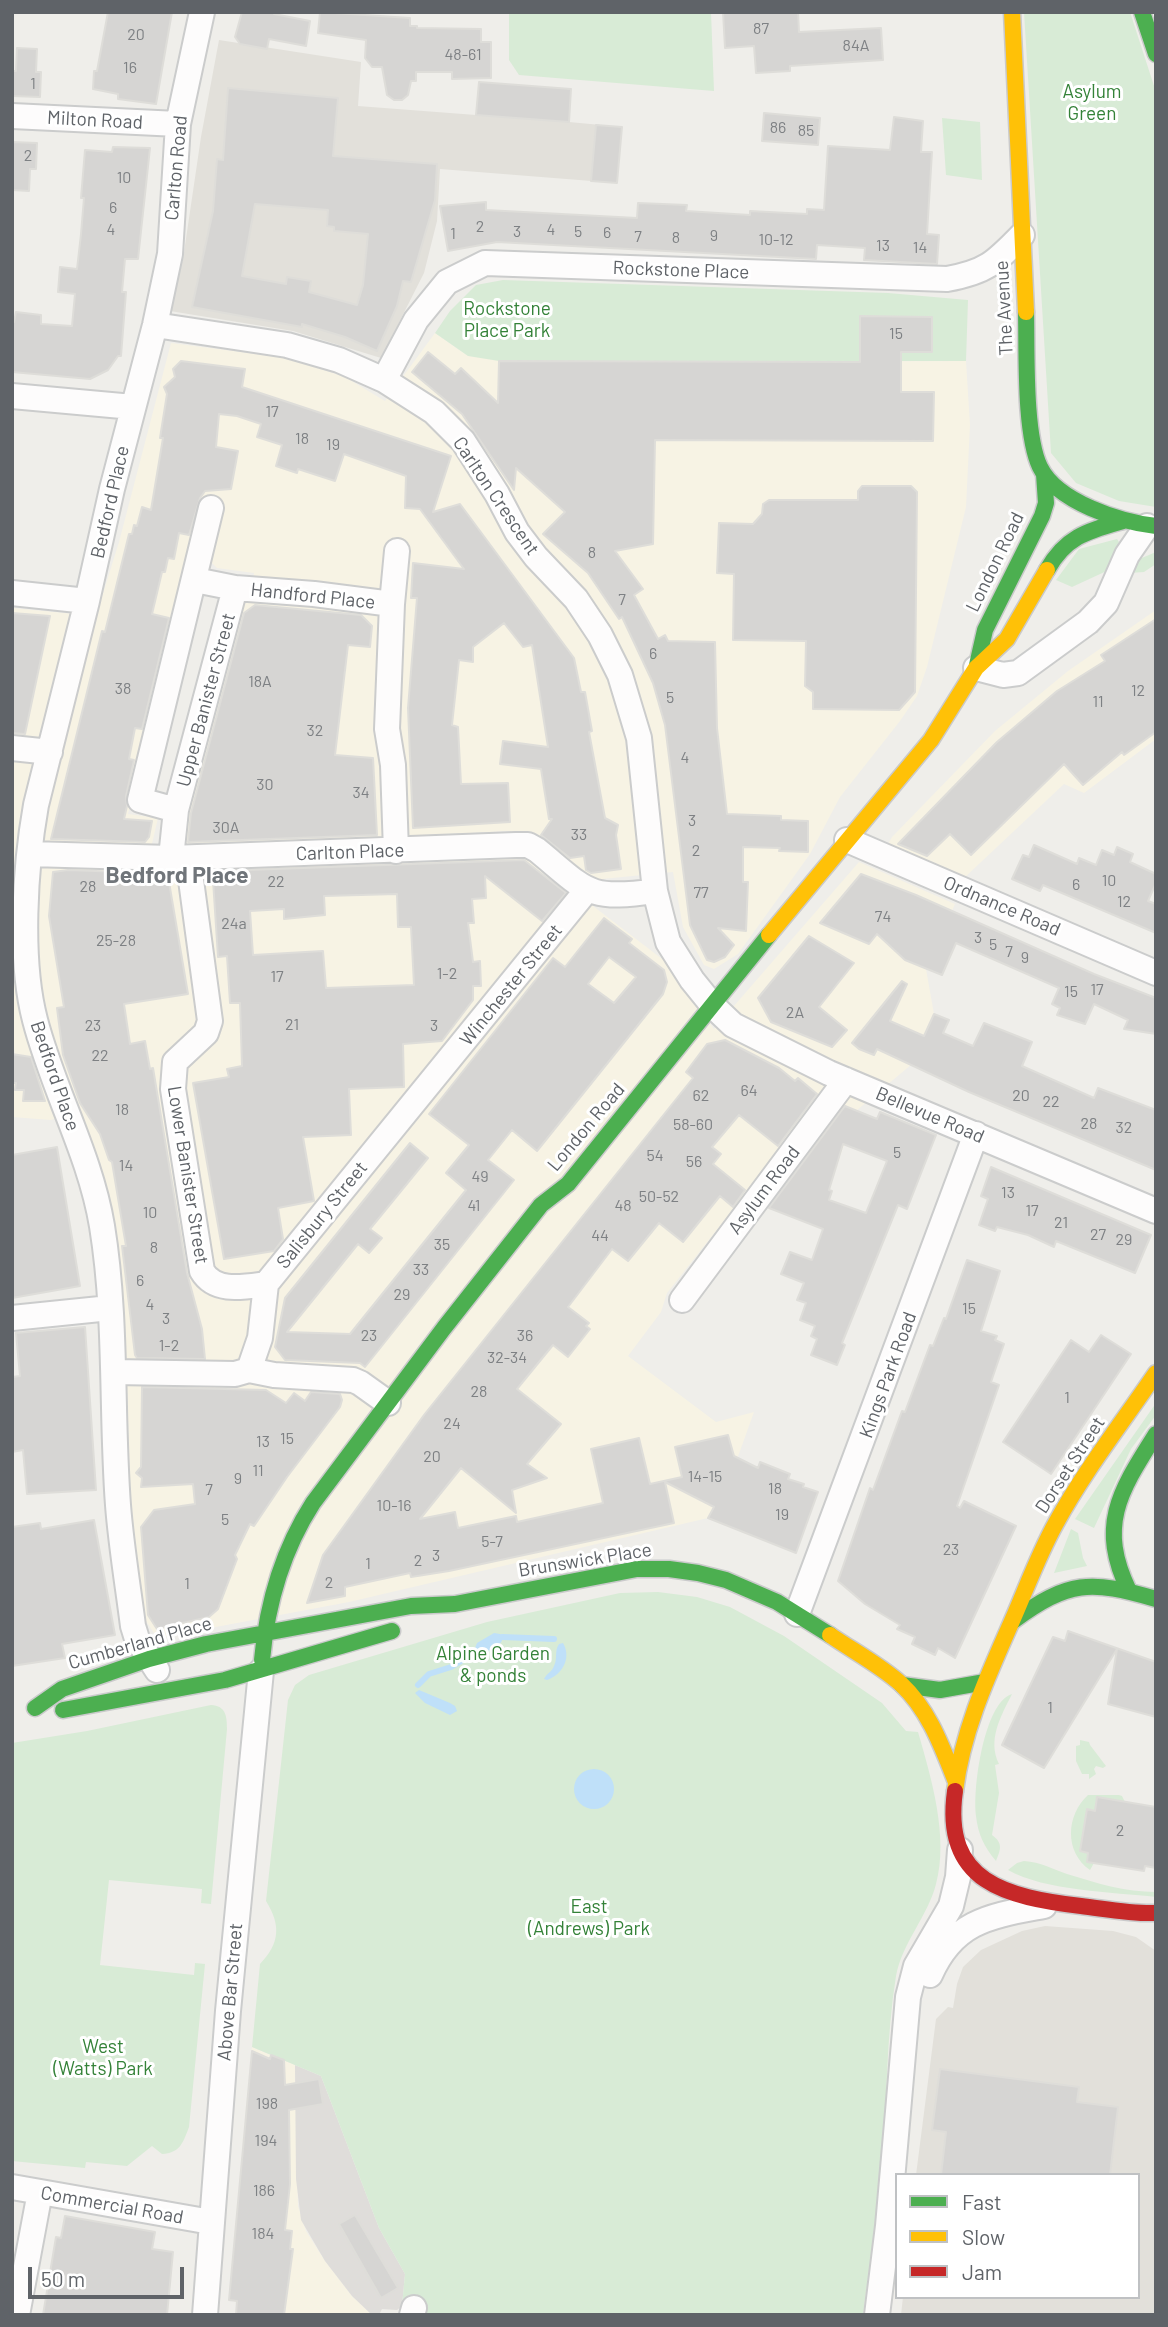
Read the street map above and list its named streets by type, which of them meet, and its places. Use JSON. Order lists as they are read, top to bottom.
{
  "streets": {
    "main road": [
      "The Avenue",
      "London Road",
      "Dorset Street",
      "Brunswick Place",
      "Cumberland Place"
    ],
    "street": [
      "Milton Road",
      "Carlton Road",
      "Rockstone Place",
      "Carlton Crescent",
      "Bedford Place",
      "Handford Place",
      "Upper Banister Street",
      "Carlton Place",
      "Ordnance Road",
      "Winchester Street",
      "Bellevue Road",
      "Lower Banister Street",
      "Asylum Road",
      "Salisbury Street",
      "Kings Park Road",
      "Above Bar Street",
      "Commercial Road"
    ]
  },
  "crossings": [
    ["Milton Road", "Carlton Road"],
    ["Carlton Road", "Carlton Crescent"],
    ["Carlton Road", "Bedford Place"],
    ["Rockstone Place", "The Avenue"],
    ["Rockstone Place", "Carlton Crescent"],
    ["The Avenue", "London Road"],
    ["Carlton Crescent", "Bedford Place"],
    ["Carlton Crescent", "London Road"],
    ["Carlton Crescent", "Bellevue Road"],
    ["Bedford Place", "Carlton Place"],
    ["Bedford Place", "Cumberland Place"],
    ["London Road", "Ordnance Road"],
    ["London Road", "Bellevue Road"],
    ["London Road", "Brunswick Place"],
    ["London Road", "Cumberland Place"],
    ["London Road", "Above Bar Street"],
    ["Handford Place", "Upper Banister Street"],
    ["Upper Banister Street", "Carlton Place"],
    ["Upper Banister Street", "Lower Banister Street"],
    ["Carlton Place", "Winchester Street"],
    ["Carlton Place", "Lower Banister Street"],
    ["Winchester Street", "Salisbury Street"],
    ["Bellevue Road", "Asylum Road"],
    ["Bellevue Road", "Kings Park Road"],
    ["Lower Banister Street", "Salisbury Street"],
    ["Kings Park Road", "Brunswick Place"],
    ["Dorset Street", "Brunswick Place"],
    ["Brunswick Place", "Cumberland Place"],
    ["Brunswick Place", "Above Bar Street"],
    ["Cumberland Place", "Above Bar Street"],
    ["Above Bar Street", "Commercial Road"]
  ],
  "districts": ["Bedford Place"],
  "parks": [
    "Asylum Green",
    "Rockstone Place Park",
    "Alpine Garden & ponds",
    "East (Andrews) Park",
    "West (Watts) Park"
  ],
  "house_numbers": [
    "87",
    "20",
    "84A",
    "48-61",
    "16",
    "1",
    "86",
    "85",
    "2",
    "10",
    "6",
    "2",
    "4",
    "4",
    "3",
    "5",
    "6",
    "1",
    "9",
    "7",
    "8",
    "10-12",
    "13",
    "14",
    "15",
    "17",
    "18",
    "19",
    "8",
    "7",
    "6",
    "18A",
    "38",
    "12",
    "5",
    "11",
    "32",
    "4",
    "30",
    "34",
    "3",
    "30A",
    "33",
    "2",
    "10",
    "22",
    "6",
    "28",
    "77",
    "12",
    "74",
    "24a",
    "3",
    "25-28",
    "5",
    "7",
    "9",
    "1-2",
    "17",
    "17",
    "15",
    "2A",
    "21",
    "23",
    "3",
    "22",
    "64",
    "62",
    "20",
    "22",
    "18",
    "28",
    "58-60",
    "32",
    "5",
    "54",
    "56",
    "14",
    "49",
    "13",
    "50-52",
    "41",
    "48",
    "17",
    "10",
    "21",
    "27",
    "44",
    "29",
    "35",
    "8",
    "33",
    "6",
    "29",
    "4",
    "15",
    "3",
    "23",
    "36",
    "1-2",
    "32-34",
    "28",
    "1",
    "24",
    "15",
    "13",
    "20",
    "11",
    "14-15",
    "9",
    "18",
    "7",
    "10-16",
    "19",
    "5",
    "5-7",
    "23",
    "3",
    "2",
    "1",
    "2",
    "1",
    "1",
    "2",
    "198",
    "194",
    "186",
    "184"
  ],
  "legend": ["Fast", "Slow", "Jam"],
  "scale_bar": "50 m"
}
